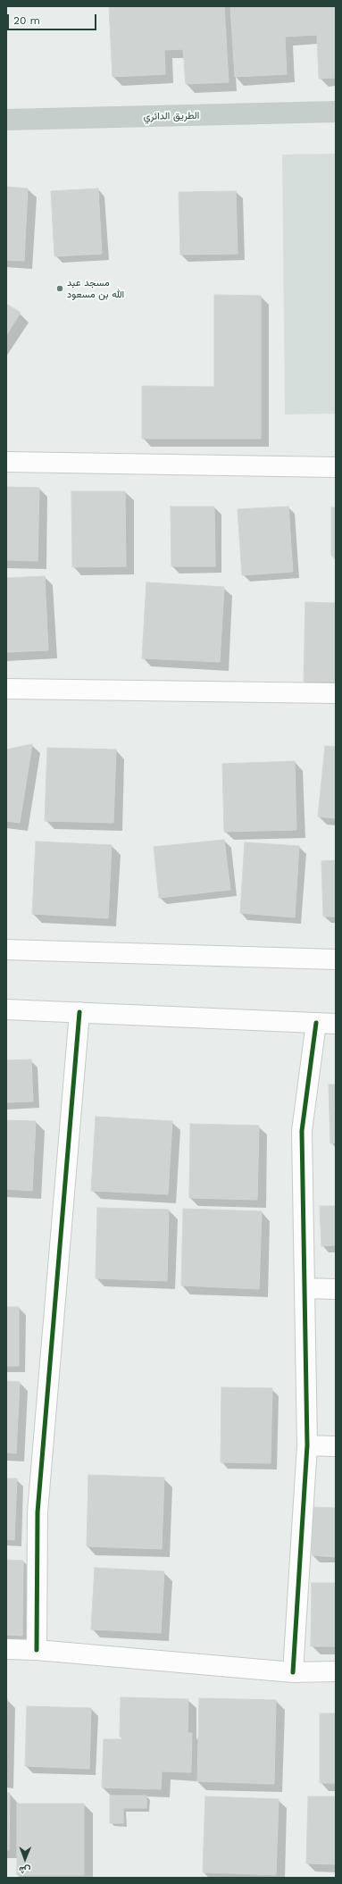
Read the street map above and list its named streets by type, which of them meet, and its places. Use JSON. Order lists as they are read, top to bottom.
{
  "streets": {
    "highway": ["الطريق الدائري"]
  },
  "places": ["مسجد عبد الله بن مسعود"],
  "scale_bar": "20 m",
  "north": "bottom"
}
